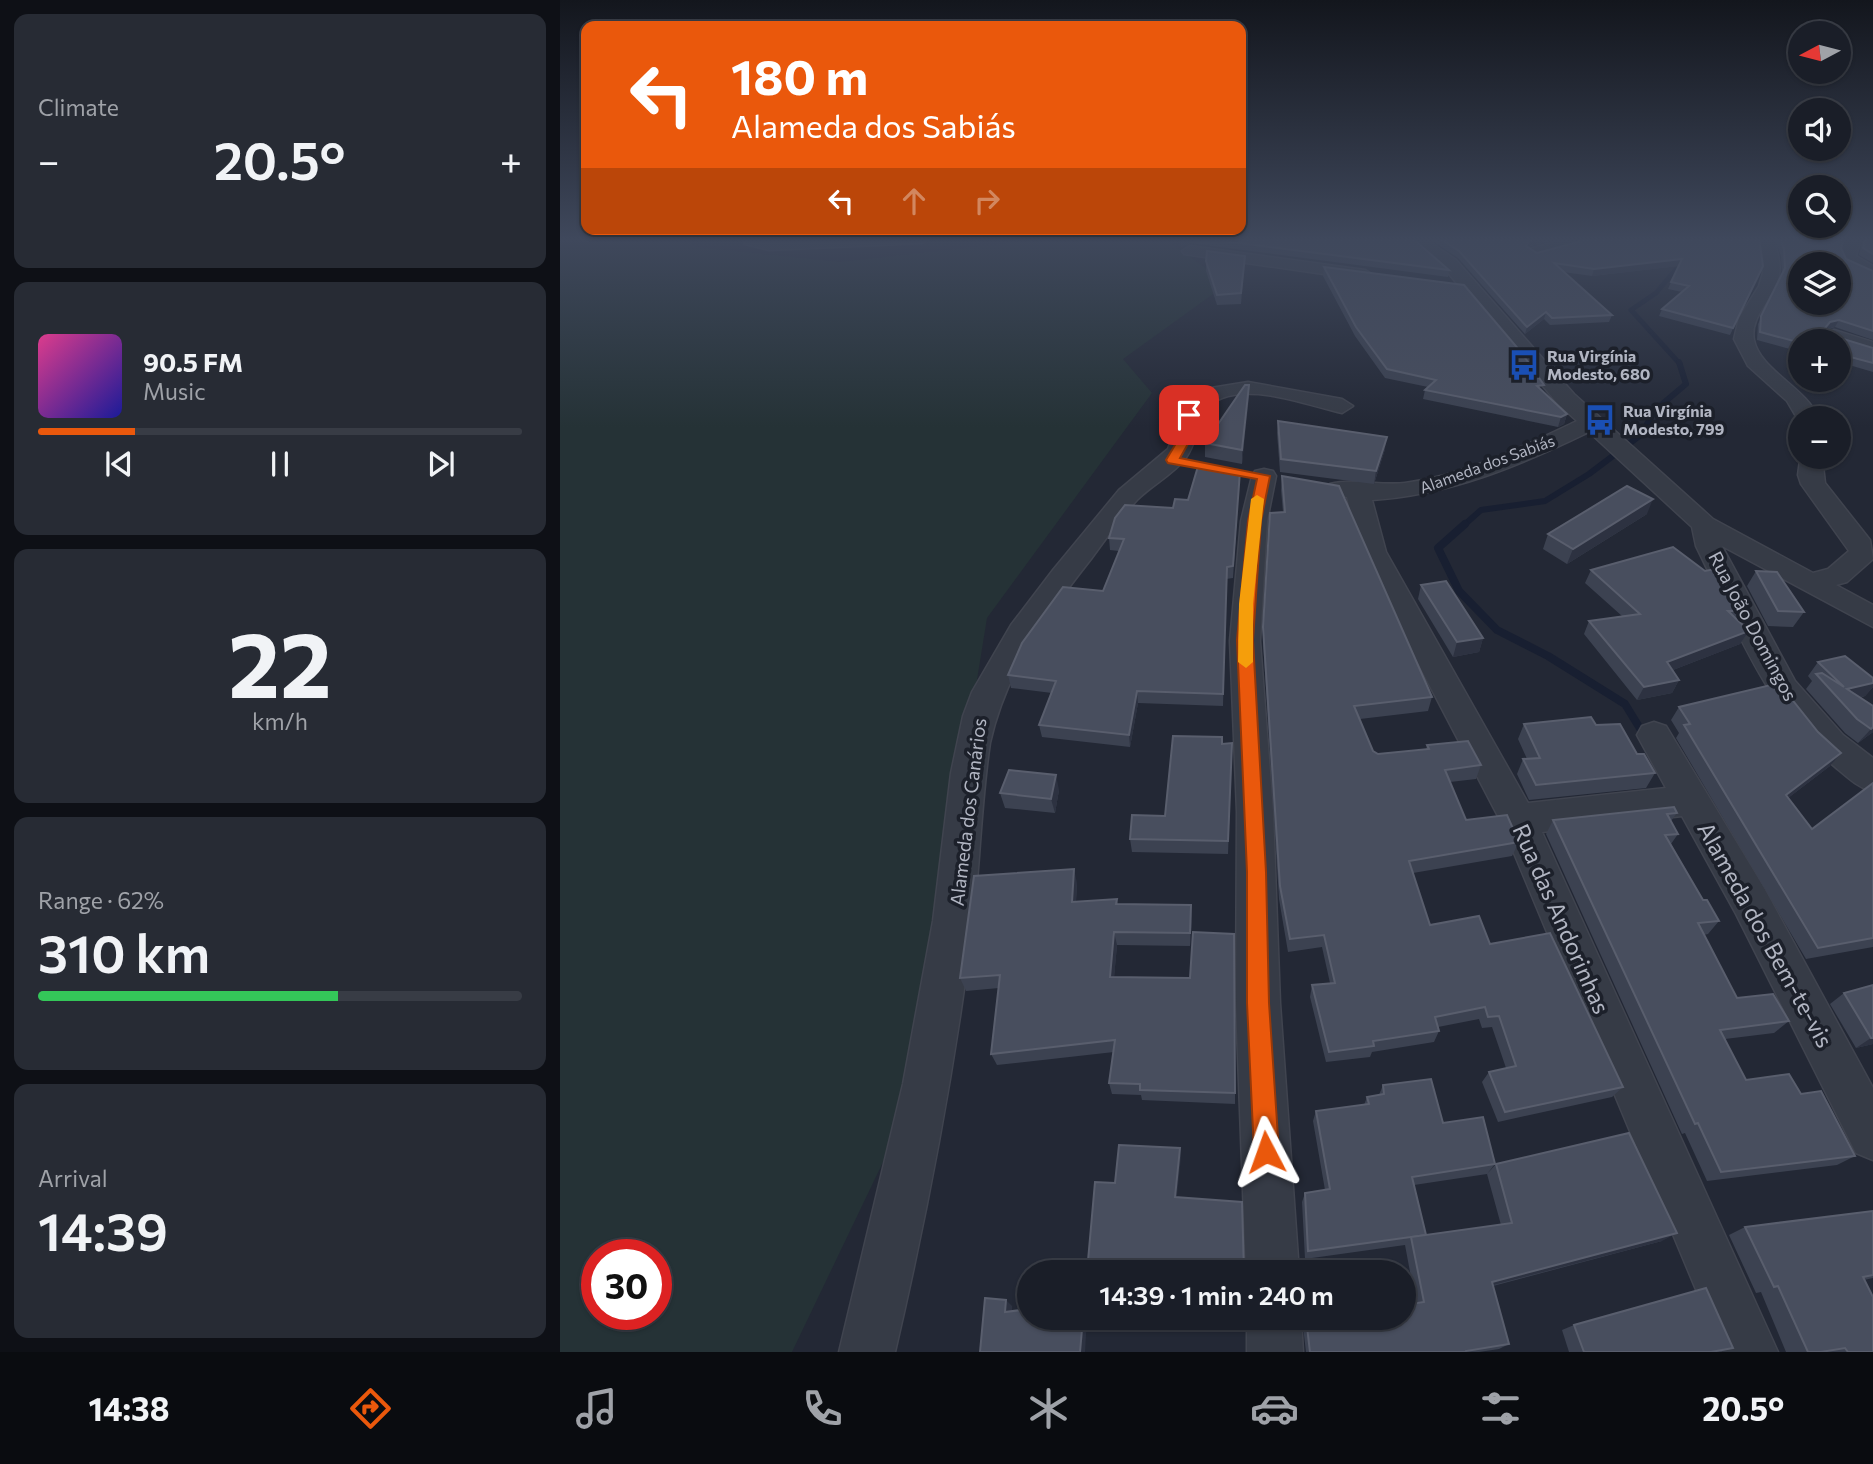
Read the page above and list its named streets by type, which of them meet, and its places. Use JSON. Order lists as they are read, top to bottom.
{
  "streets": {
    "street": [
      "Alameda dos Sabiás",
      "Rua João Domingos",
      "Alameda dos Canários",
      "Rua das Andorinhas",
      "Alameda dos Bem-te-vis"
    ]
  },
  "crossings": [
    ["Alameda dos Sabiás", "Rua das Andorinhas"]
  ],
  "places": {
    "bus stop": ["Rua Virgínia Modesto, 680", "Rua Virgínia Modesto, 799"]
  },
  "north": "left",
  "page": {
    "tile": [
      "Climate",
      ["22", "km/h"],
      ["Range · 62%", "310 km"],
      ["Arrival", "14:39"]
    ],
    "map_buttons": ["+", "−"],
    "turn": ["180 m", "Alameda dos Sabiás"],
    "heat": ["−", "20.5°", "+"],
    "song": ["90.5 FM", "Music"],
    "limit": "30",
    "trip": "14:39 · 1 min · 240 m",
    "tabs": ["14:38", "20.5°"]
  }
}
